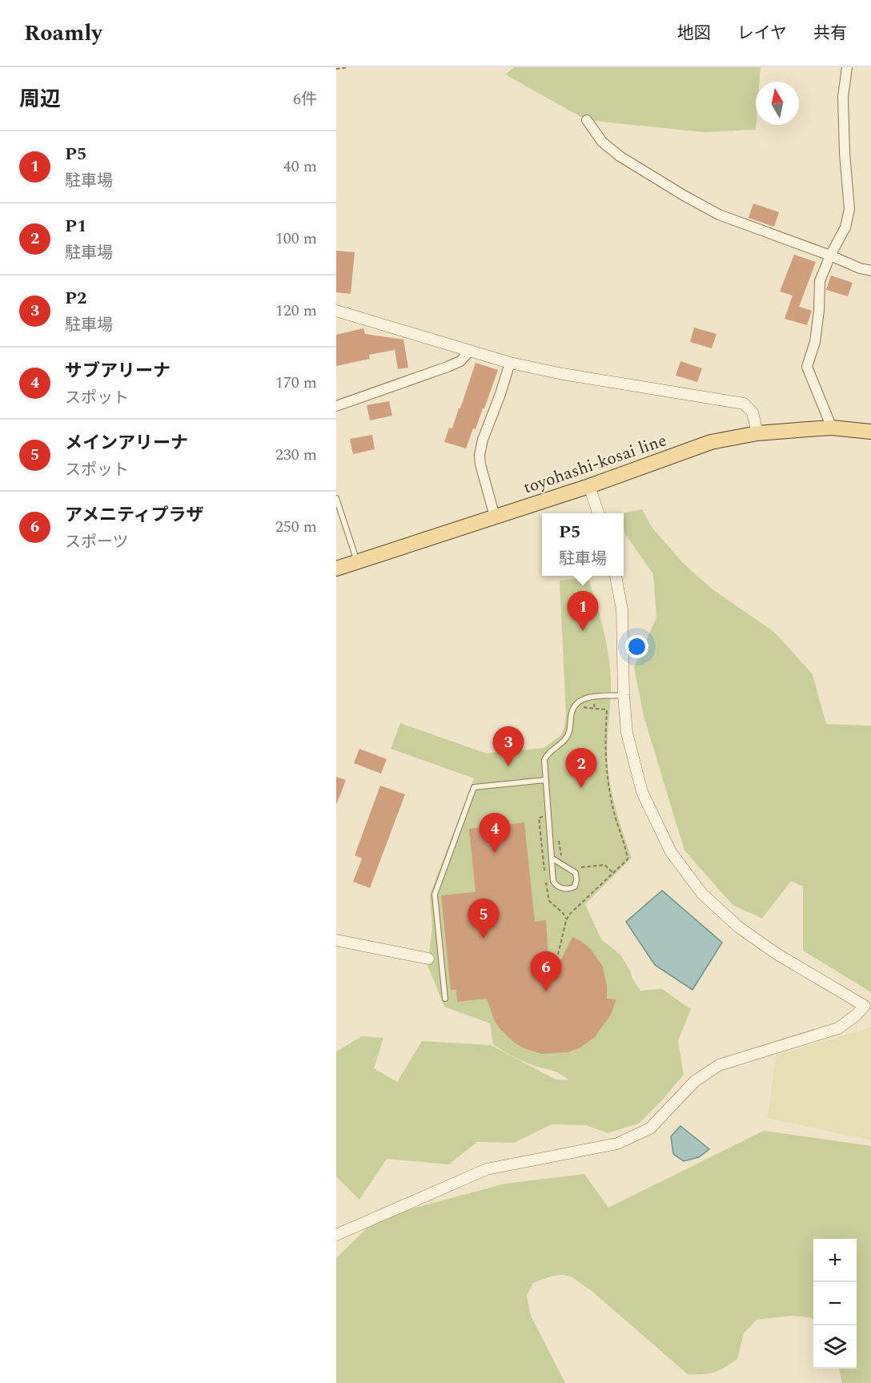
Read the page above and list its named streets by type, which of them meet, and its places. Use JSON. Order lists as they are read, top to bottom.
{
  "streets": {
    "main road": ["toyohashi-kosai line"]
  },
  "north": "top",
  "page": {
    "header": "Roamly",
    "nav": ["地図", "レイヤ", "共有"],
    "heading": ["周辺", "6件"],
    "list": [
      {
        "mark": "1",
        "name": "P5",
        "note": "駐車場",
        "value": "40 m"
      },
      {
        "mark": "2",
        "name": "P1",
        "note": "駐車場",
        "value": "100 m"
      },
      {
        "mark": "3",
        "name": "P2",
        "note": "駐車場",
        "value": "120 m"
      },
      {
        "mark": "4",
        "name": "サブアリーナ",
        "note": "スポット",
        "value": "170 m"
      },
      {
        "mark": "5",
        "name": "メインアリーナ",
        "note": "スポット",
        "value": "230 m"
      },
      {
        "mark": "6",
        "name": "アメニティプラザ",
        "note": "スポーツ",
        "value": "250 m"
      }
    ],
    "popup": ["P5", "駐車場"],
    "pins": [
      "1",
      "3",
      "2",
      "4",
      "5",
      "6"
    ],
    "map_buttons": ["+", "−"]
  }
}
